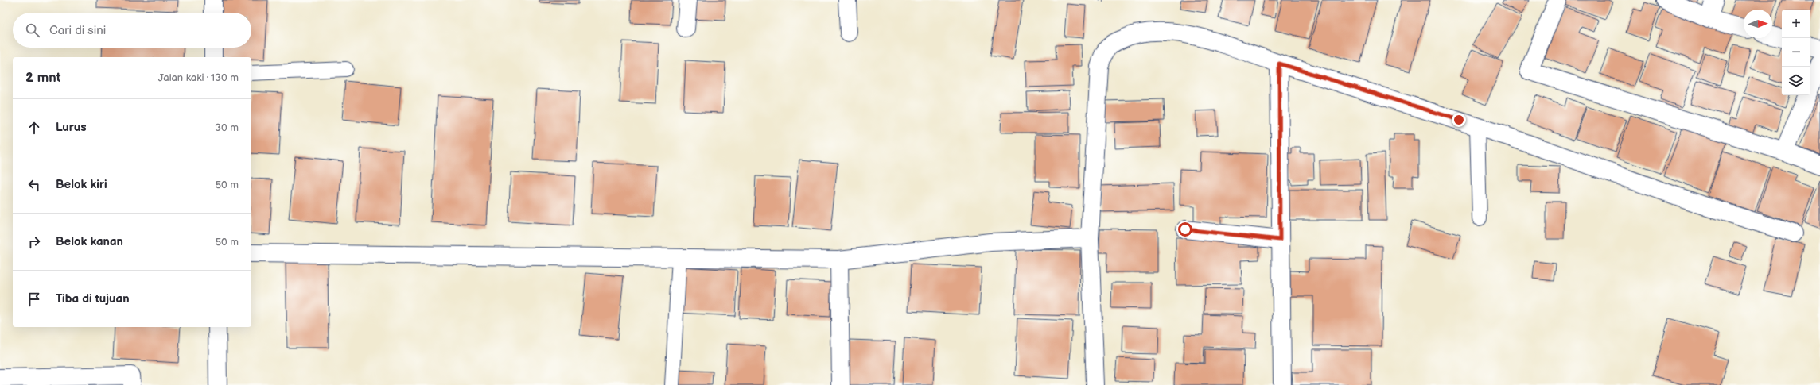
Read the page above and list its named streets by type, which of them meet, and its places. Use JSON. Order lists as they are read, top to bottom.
{
  "north": "right",
  "page": {
    "map_buttons": ["+", "−"],
    "search": "Cari di sini",
    "heading": ["2 mnt", "Jalan kaki · 130 m"],
    "list": [
      ["Lurus", "30 m"],
      ["Belok kiri", "50 m"],
      ["Belok kanan", "50 m"],
      "Tiba di tujuan"
    ]
  }
}
